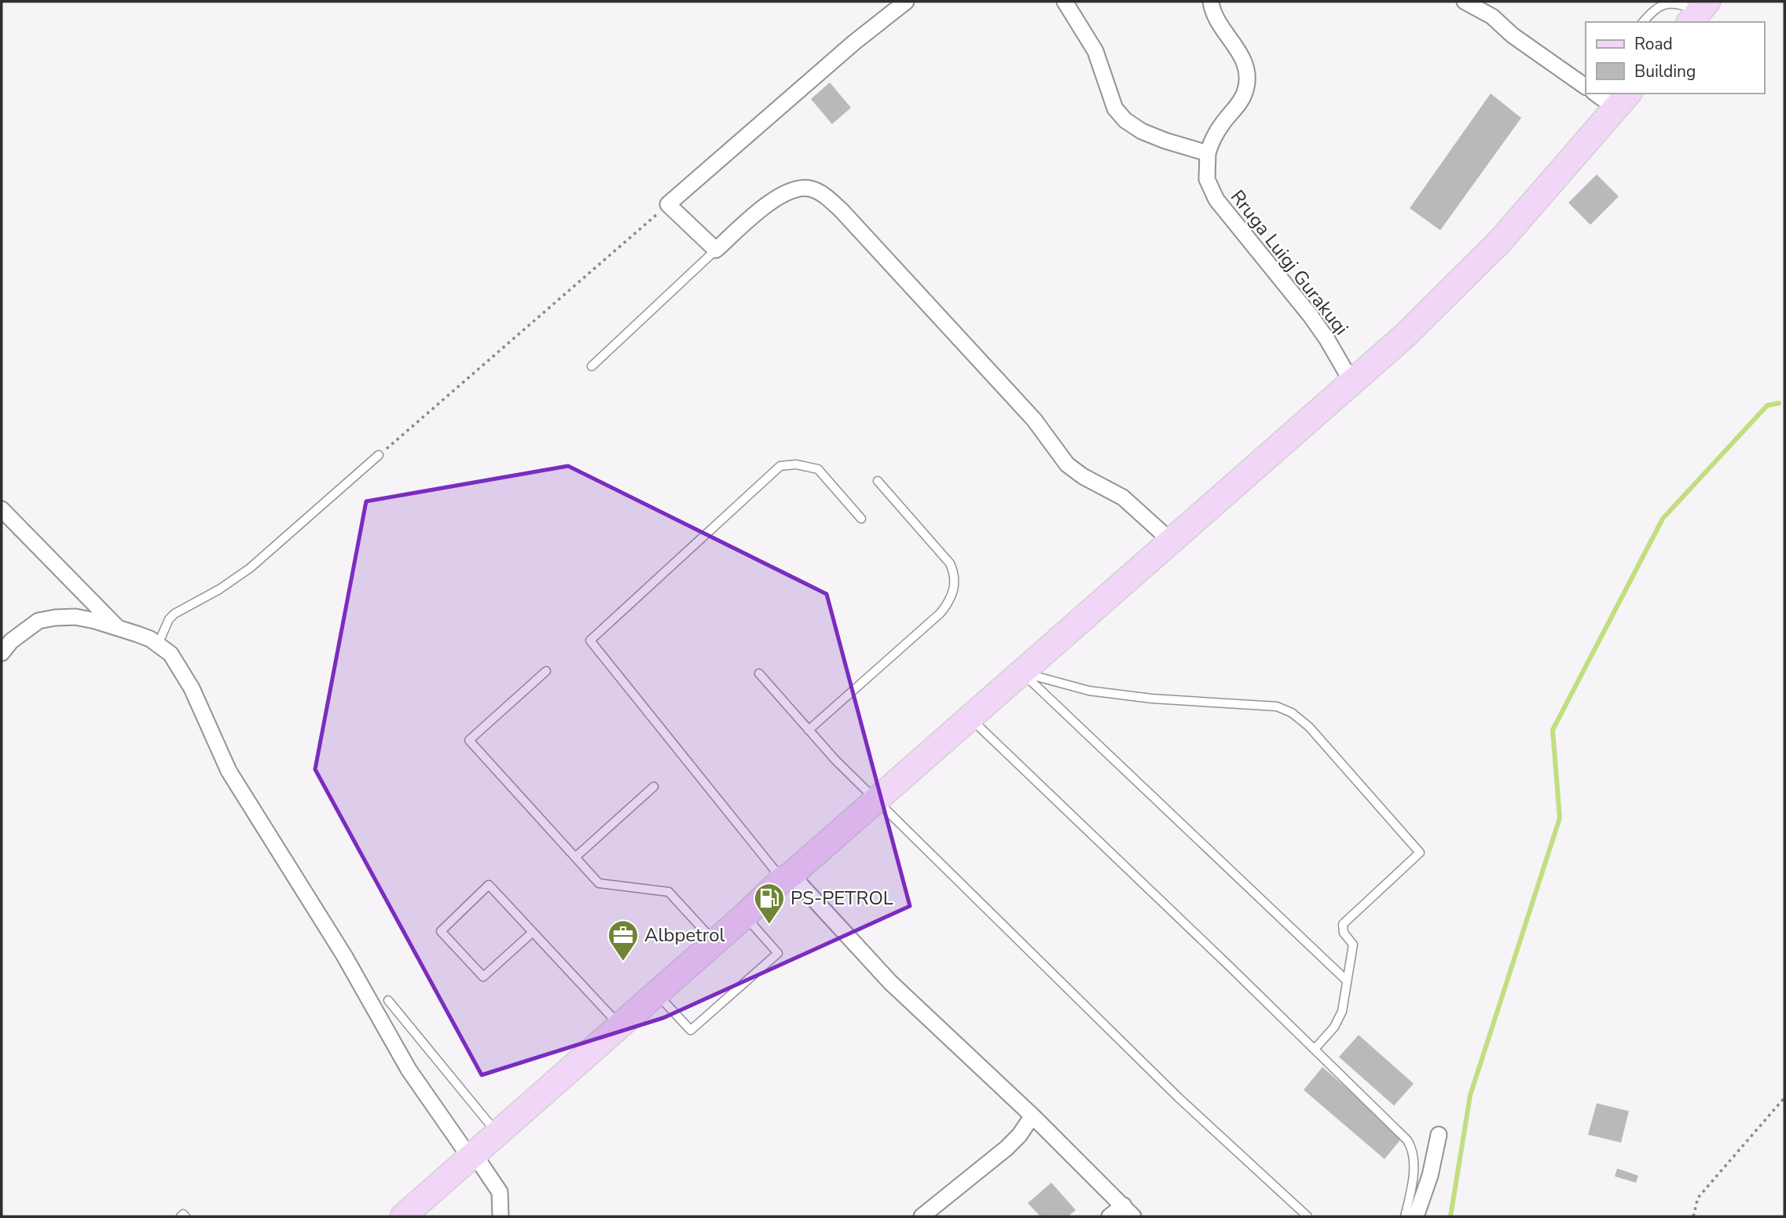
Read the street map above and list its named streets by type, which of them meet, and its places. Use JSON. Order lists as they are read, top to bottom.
{
  "streets": {
    "street": ["Rruga Luigj Gurakuqi"]
  },
  "places": {
    "fuel station": ["PS-PETROL"],
    "office": ["Albpetrol"]
  },
  "legend": ["Road", "Building"]
}
